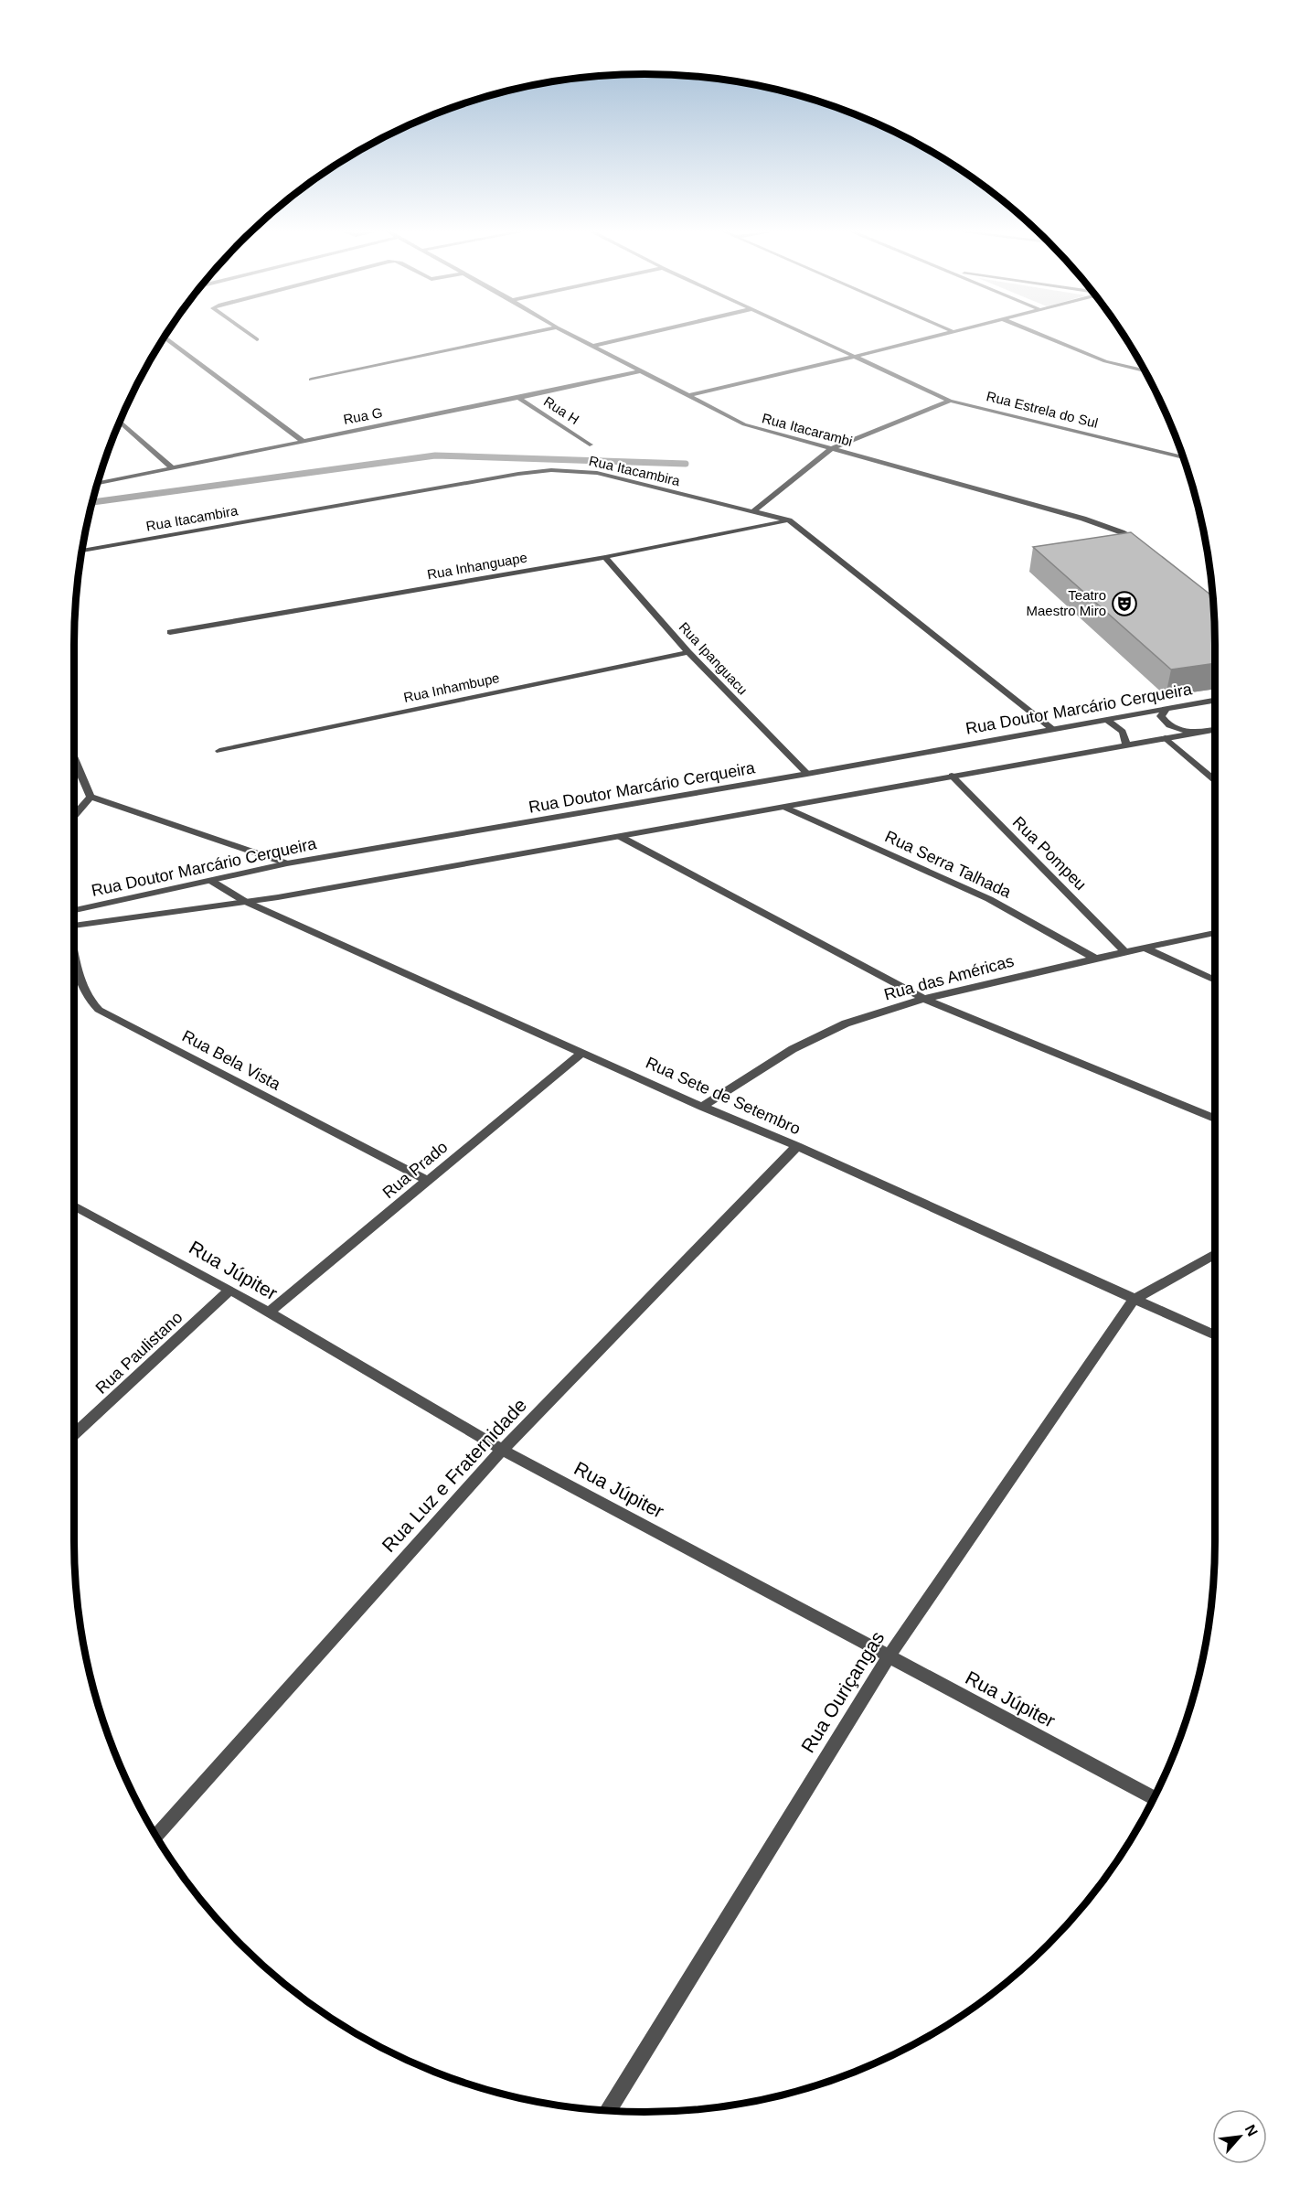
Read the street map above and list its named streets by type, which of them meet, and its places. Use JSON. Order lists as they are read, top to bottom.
{
  "streets": {
    "street": [
      "Rua Estrela do Sul",
      "Rua H",
      "Rua G",
      "Rua Itacarambi",
      "Rua Itacambira",
      "Rua Inhanguape",
      "Rua Ipanguacu",
      "Rua Inhambupe",
      "Rua Doutor Marcário Cerqueira",
      "Rua Pompeu",
      "Rua Serra Talhada",
      "Rua das Américas",
      "Rua Bela Vista",
      "Rua Sete de Setembro",
      "Rua Prado",
      "Rua Júpiter",
      "Rua Paulistano",
      "Rua Luz e Fraternidade",
      "Rua Ouriçangas"
    ]
  },
  "crossings": [
    ["Rua H", "Rua G"],
    ["Rua G", "Rua Itacarambi"],
    ["Rua Itacambira", "Rua Inhanguape"],
    ["Rua Itacambira", "Rua Doutor Marcário Cerqueira"],
    ["Rua Inhanguape", "Rua Ipanguacu"],
    ["Rua Ipanguacu", "Rua Inhambupe"],
    ["Rua Ipanguacu", "Rua Doutor Marcário Cerqueira"],
    ["Rua Doutor Marcário Cerqueira", "Rua Pompeu"],
    ["Rua Doutor Marcário Cerqueira", "Rua Serra Talhada"],
    ["Rua Doutor Marcário Cerqueira", "Rua Sete de Setembro"],
    ["Rua Pompeu", "Rua das Américas"],
    ["Rua Serra Talhada", "Rua das Américas"],
    ["Rua das Américas", "Rua Sete de Setembro"],
    ["Rua Bela Vista", "Rua Prado"],
    ["Rua Sete de Setembro", "Rua Prado"],
    ["Rua Sete de Setembro", "Rua Luz e Fraternidade"],
    ["Rua Sete de Setembro", "Rua Ouriçangas"],
    ["Rua Prado", "Rua Júpiter"],
    ["Rua Júpiter", "Rua Paulistano"],
    ["Rua Júpiter", "Rua Luz e Fraternidade"],
    ["Rua Júpiter", "Rua Ouriçangas"]
  ],
  "places": {
    "theatre": ["Teatro Maestro Miro"]
  },
  "north": "top right"
}
